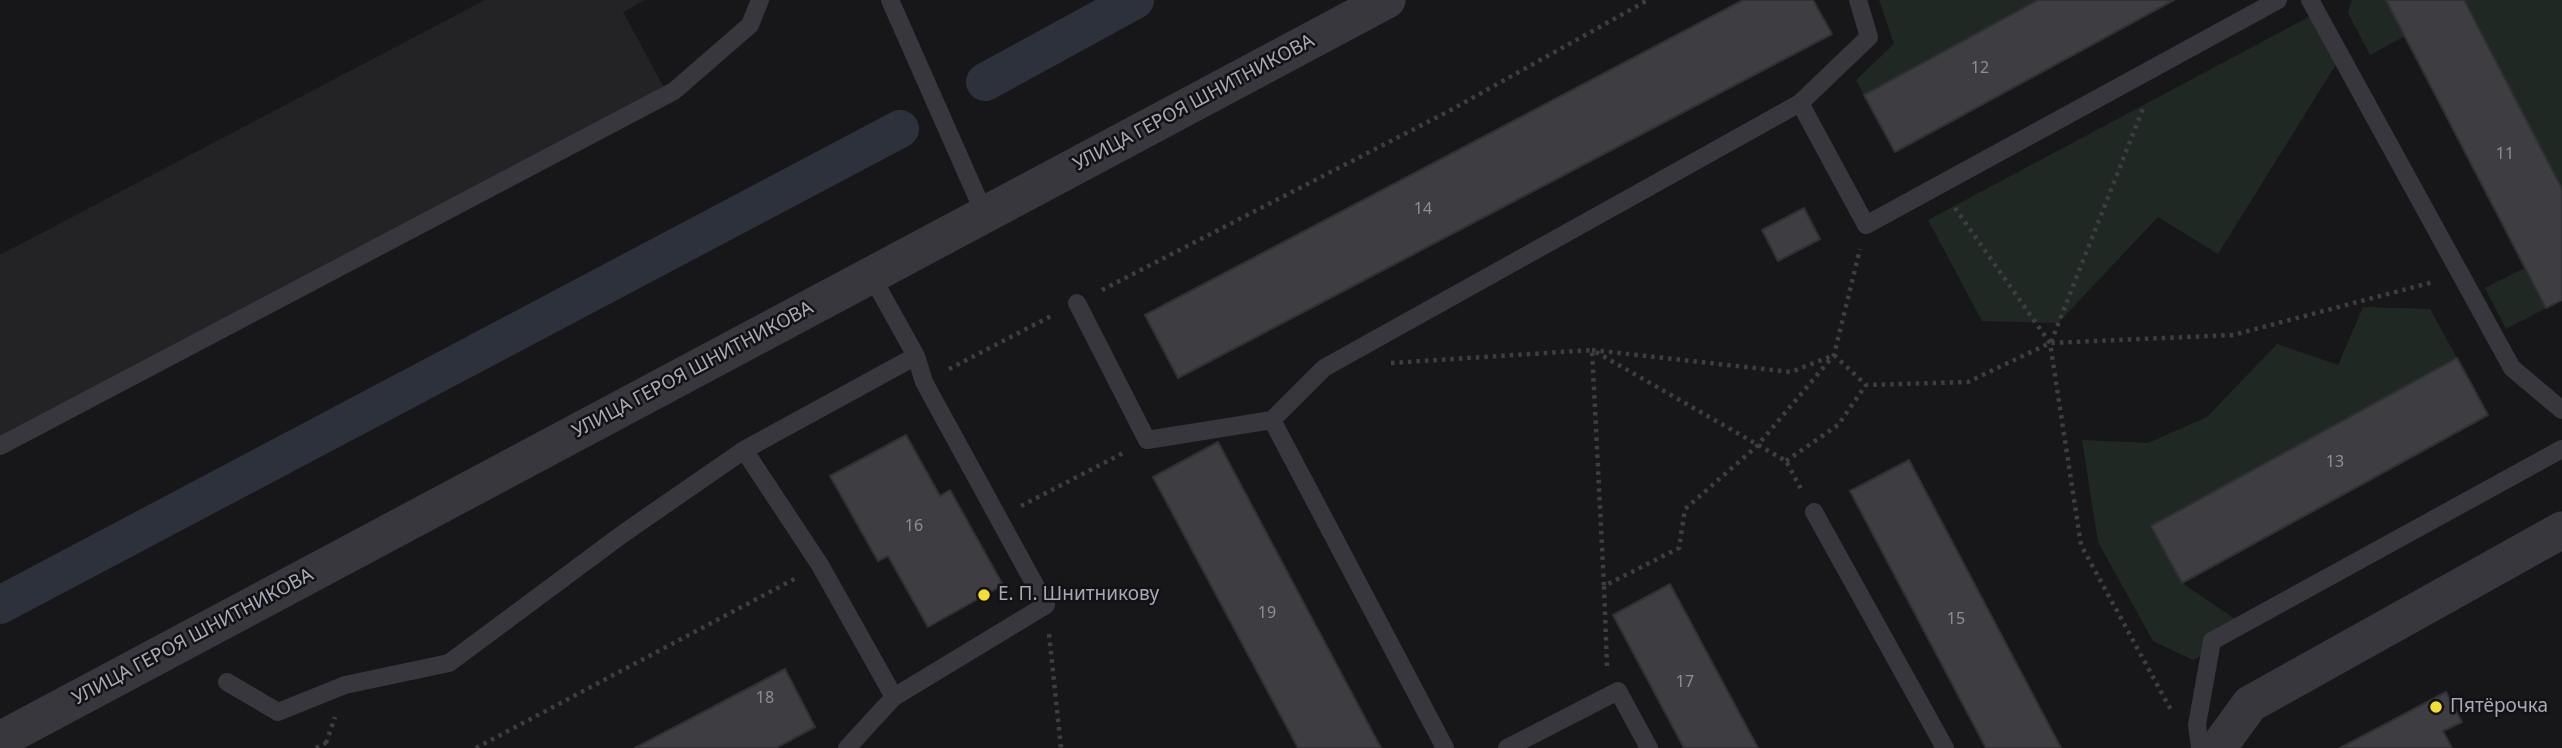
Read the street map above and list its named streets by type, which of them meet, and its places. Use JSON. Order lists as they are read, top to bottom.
{
  "streets": {
    "street": ["УЛИЦА ГЕРОЯ ШНИТНИКОВА"]
  },
  "places": ["Е. П. Шнитникову", "Пятёрочка"],
  "house_numbers": [
    "12",
    "11",
    "14",
    "13",
    "16",
    "19",
    "15",
    "17",
    "18"
  ]
}
